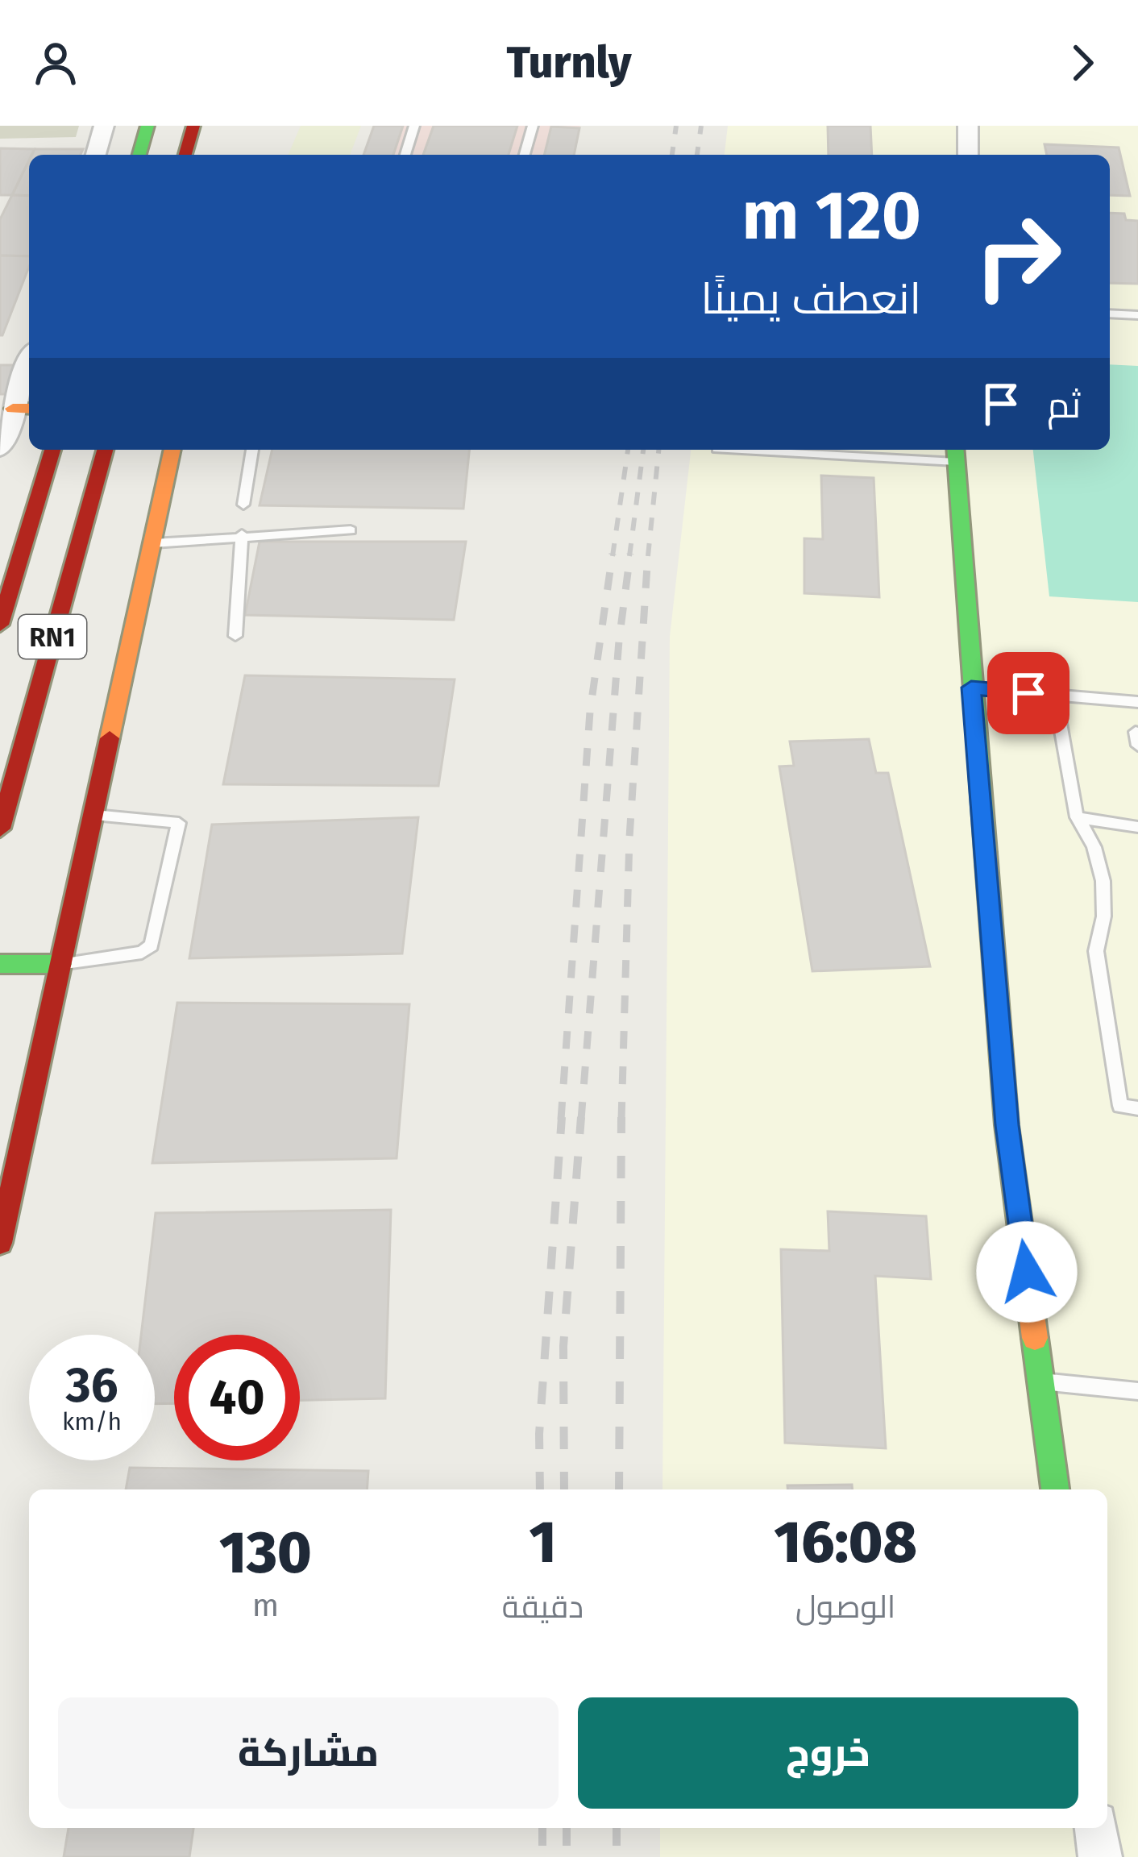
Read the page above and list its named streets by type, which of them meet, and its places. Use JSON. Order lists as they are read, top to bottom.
{
  "streets": {
    "street": ["RN1"]
  },
  "page": {
    "header": "Turnly",
    "turn": ["120 m", "انعطف يمينًا"],
    "then": "ثم",
    "speed": "36 km/h",
    "limit": "40",
    "eta": [
      "16:08",
      "الوصول",
      "1",
      "دقيقة",
      "130",
      "m"
    ],
    "buttons": ["خروج", "مشاركة"]
  }
}
